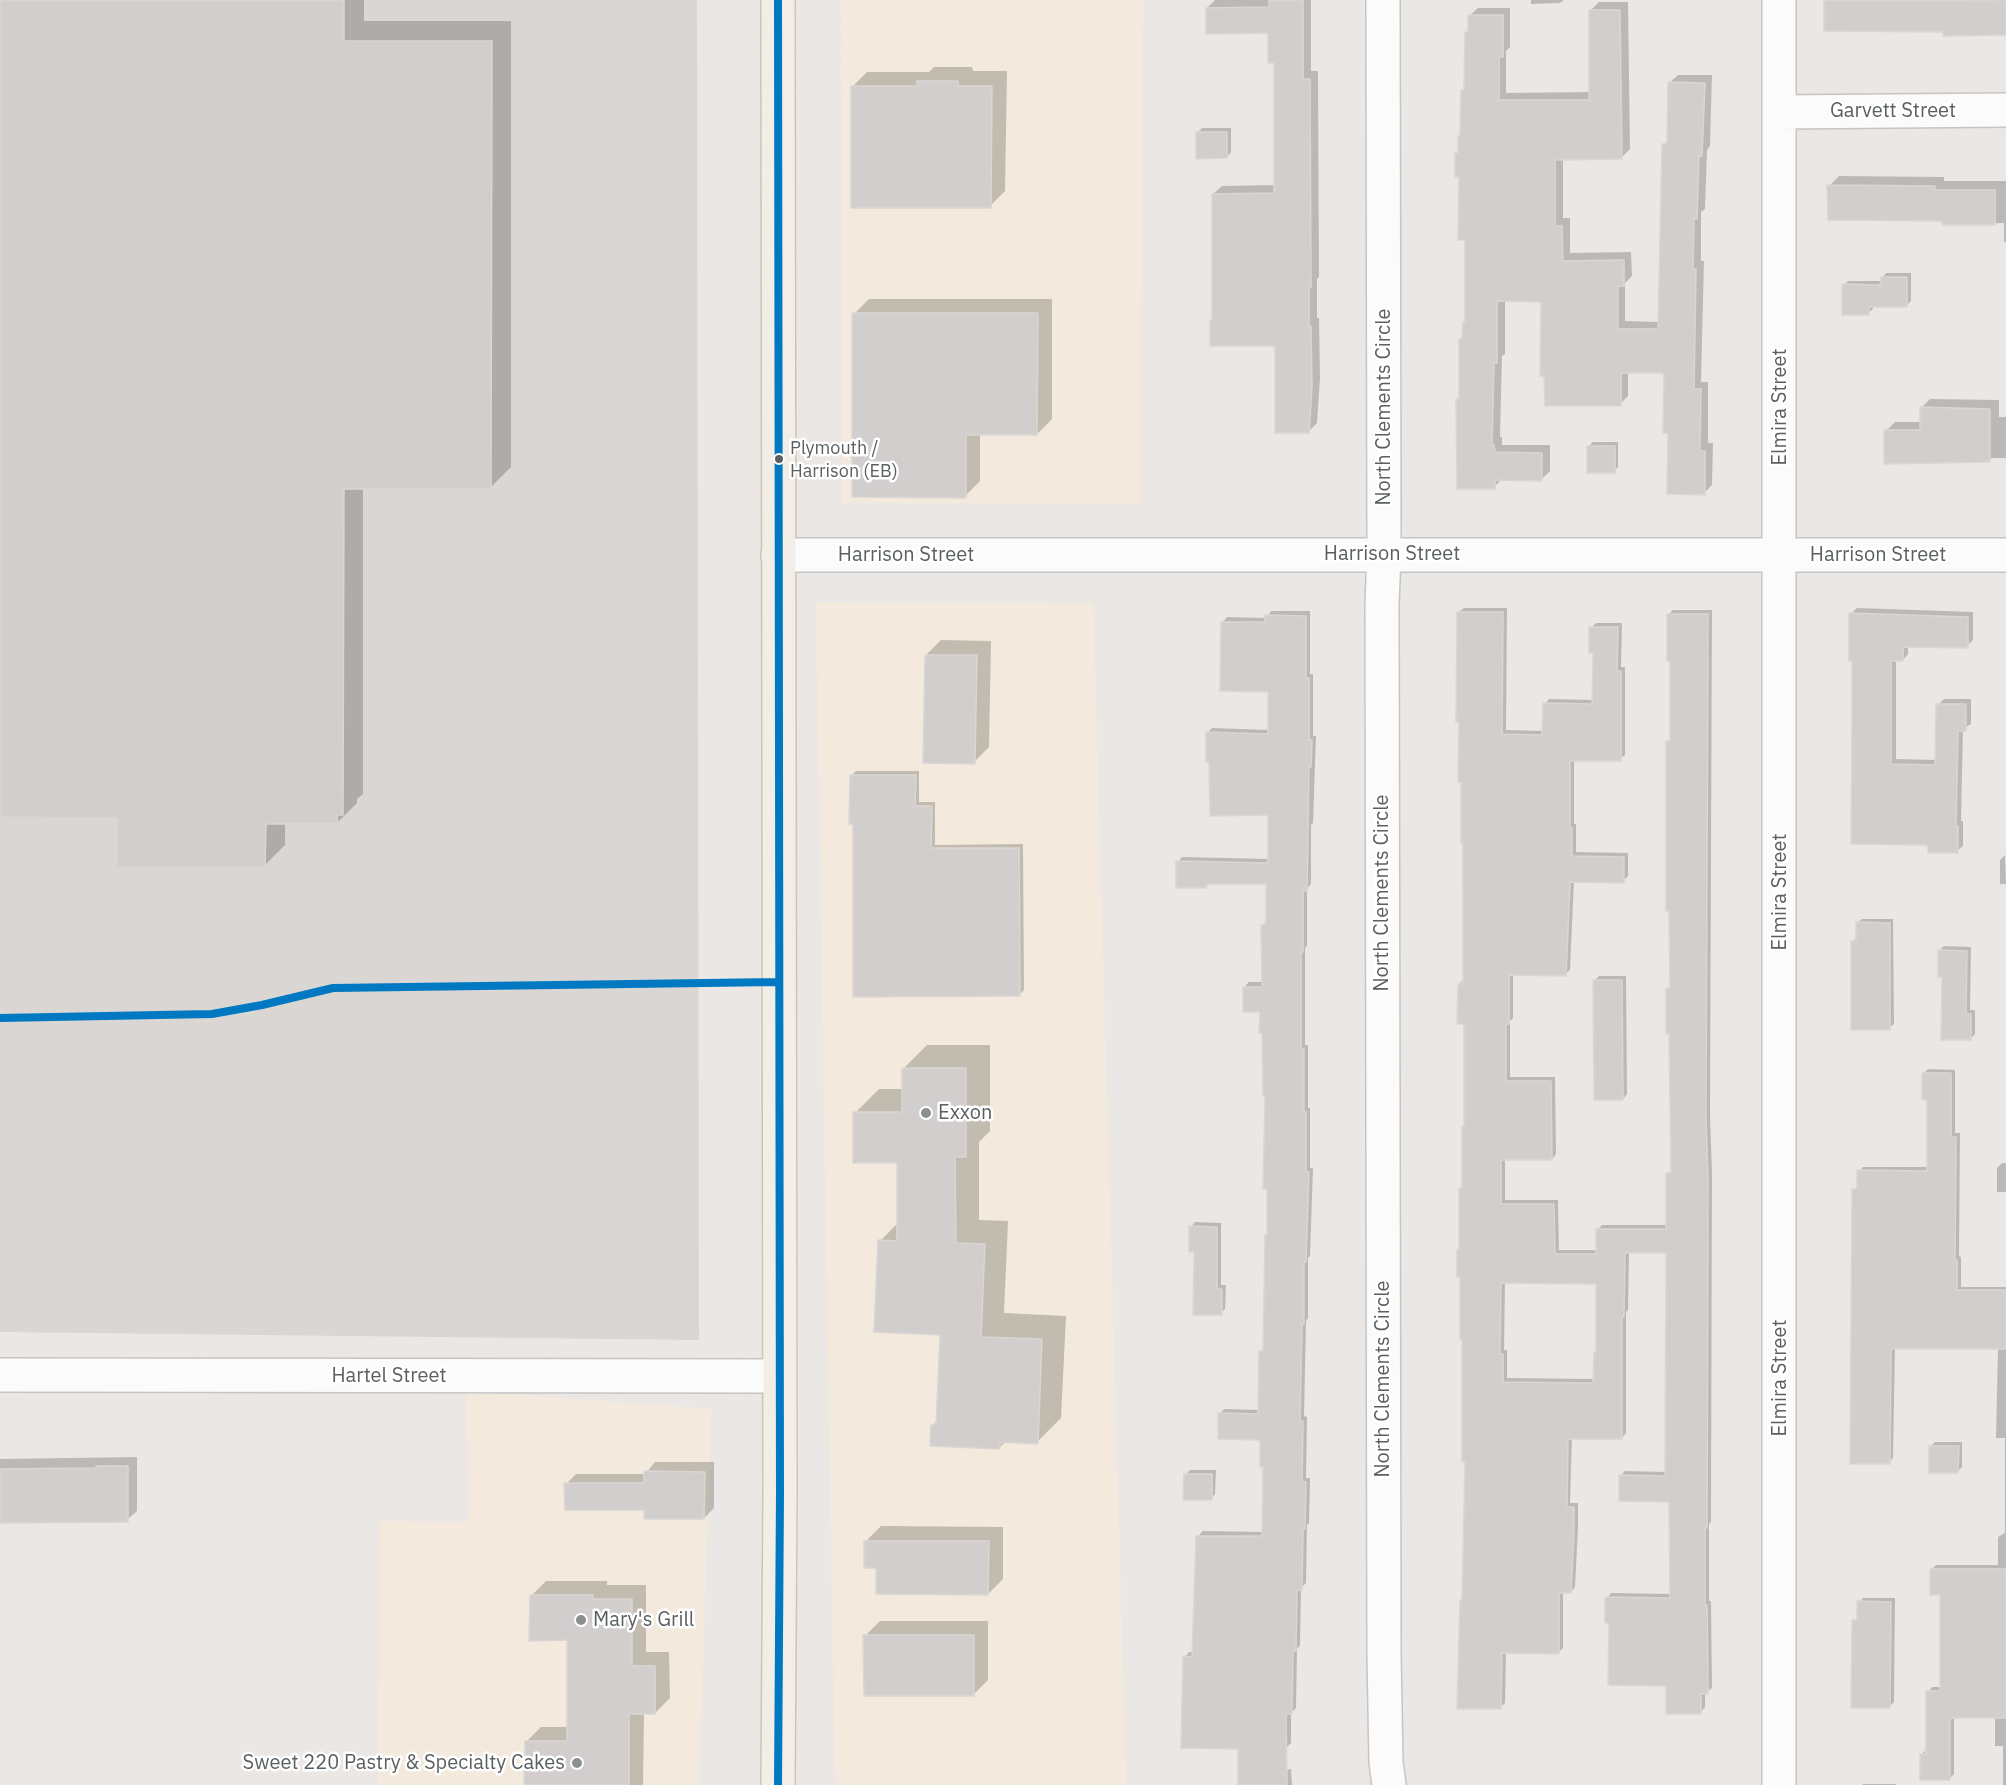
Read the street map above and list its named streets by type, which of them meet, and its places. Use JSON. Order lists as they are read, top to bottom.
{
  "streets": {
    "street": [
      "Garvett Street",
      "North Clements Circle",
      "Elmira Street",
      "Harrison Street",
      "Hartel Street"
    ]
  },
  "crossings": [
    ["Garvett Street", "Elmira Street"],
    ["North Clements Circle", "Harrison Street"],
    ["Elmira Street", "Harrison Street"]
  ],
  "places": [
    "Plymouth / Harrison (EB)",
    "Exxon",
    "Mary's Grill",
    "Sweet 220 Pastry & Specialty Cakes"
  ]
}
